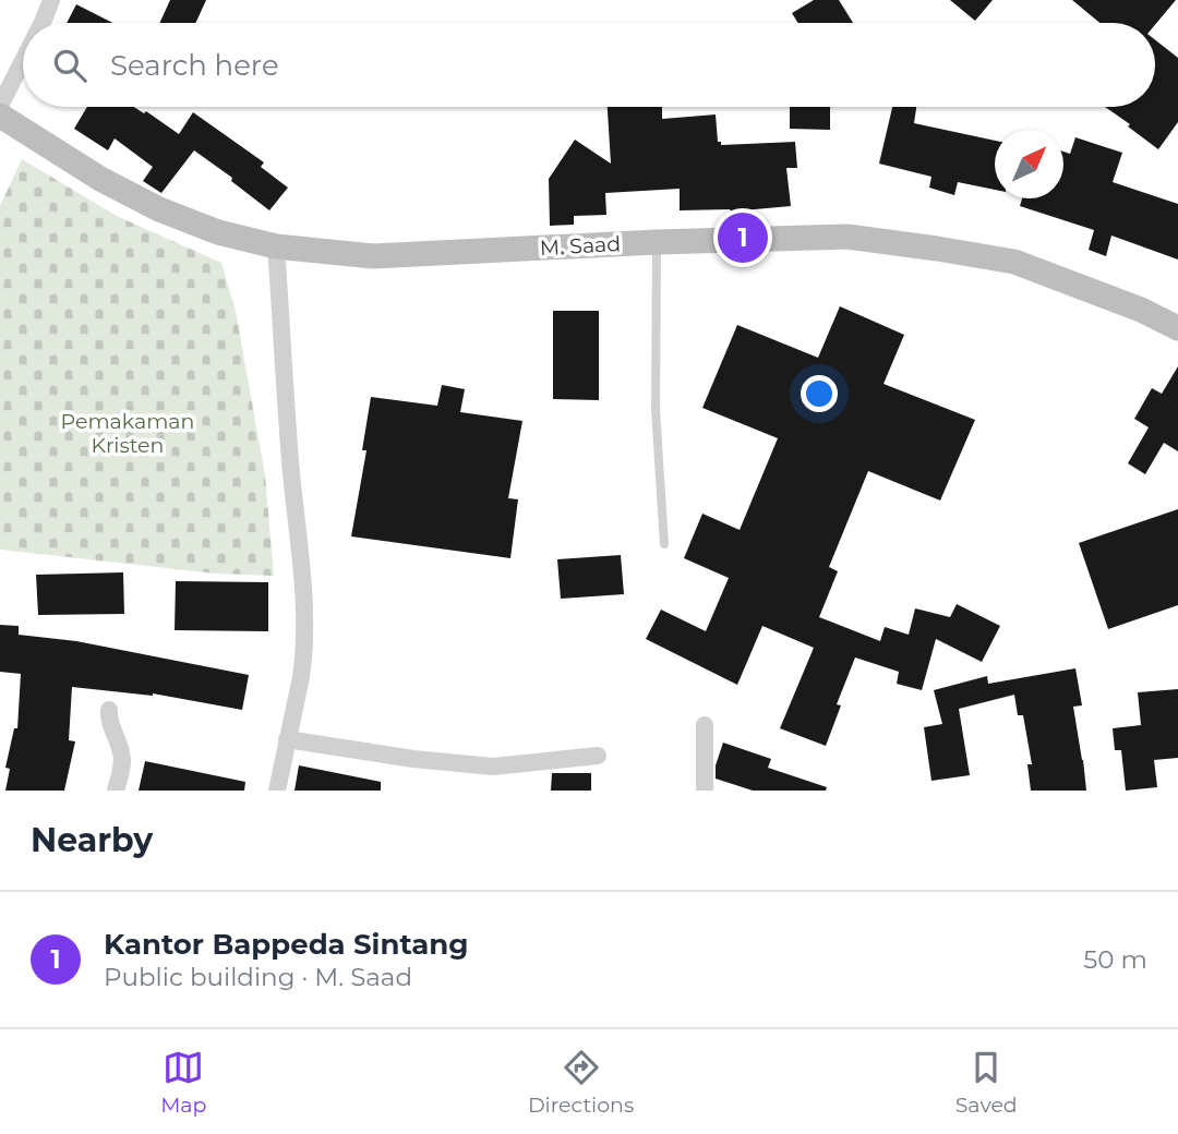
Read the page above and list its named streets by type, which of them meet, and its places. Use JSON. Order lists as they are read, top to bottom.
{
  "streets": {
    "street": ["M. Saad"]
  },
  "parks": ["Pemakaman Kristen"],
  "north": "top right",
  "page": {
    "search": "Search here",
    "pins": "1",
    "heading": "Nearby",
    "list": [
      {
        "mark": "1",
        "name": "Kantor Bappeda Sintang",
        "note": "Public building · M. Saad",
        "value": "50 m"
      }
    ],
    "nav": ["Map", "Directions", "Saved"]
  }
}
